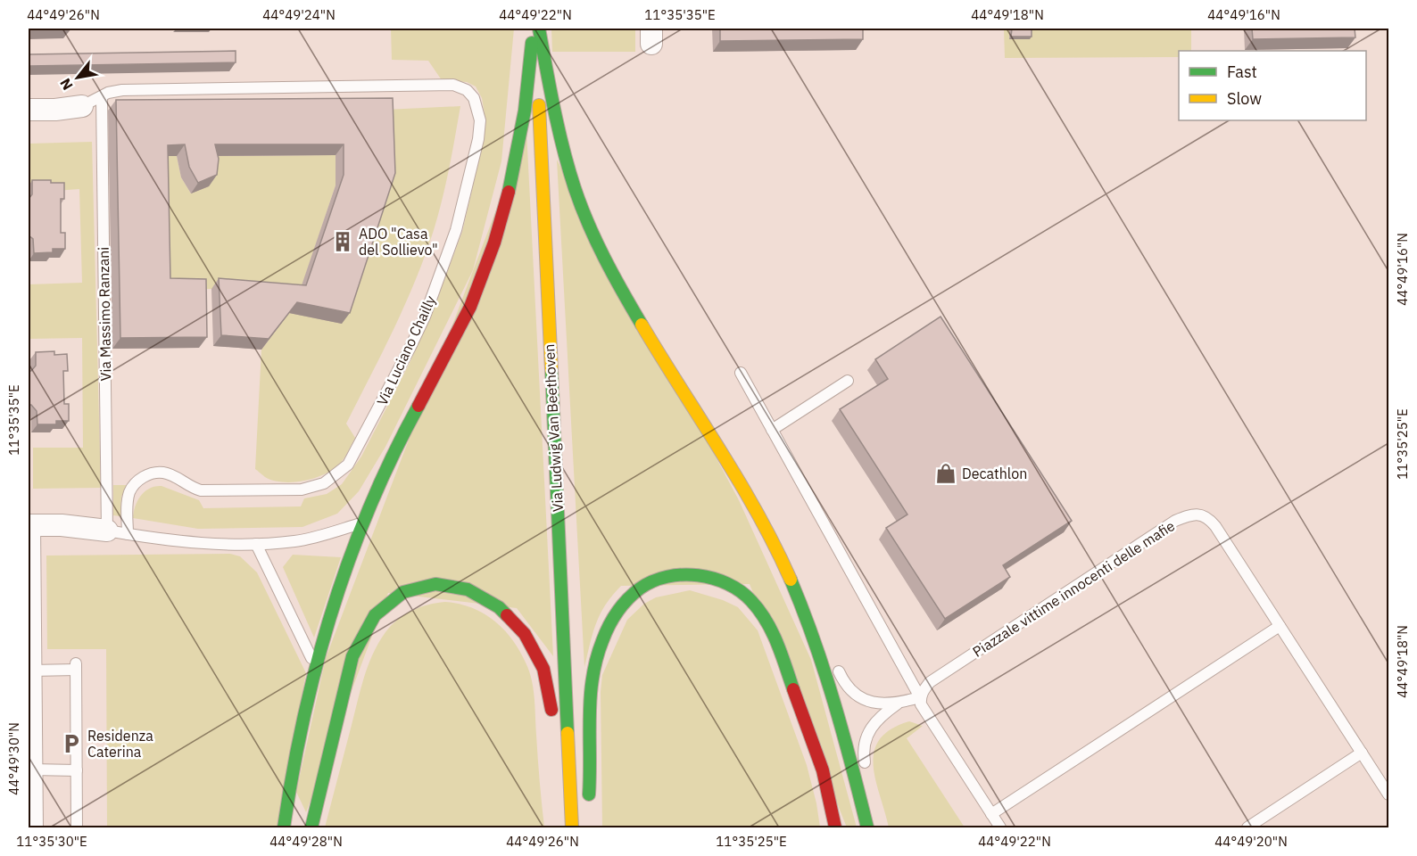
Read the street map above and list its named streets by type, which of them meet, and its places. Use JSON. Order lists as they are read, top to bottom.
{
  "streets": {
    "highway": ["Via Ludwig Van Beethoven"],
    "lane": ["Via Massimo Ranzani", "Via Luciano Chailly", "Piazzale vittime innocenti delle mafie"]
  },
  "crossings": [
    ["Via Massimo Ranzani", "Via Luciano Chailly"]
  ],
  "places": {
    "building": ["ADO \"Casa del Sollievo\""],
    "shop": ["Decathlon"],
    "parking": ["Residenza Caterina"]
  },
  "legend": ["Fast", "Slow"],
  "north": "bottom left",
  "coordinates": [
    "44°49'26\"N",
    "44°49'24\"N",
    "44°49'22\"N",
    "11°35'35\"E",
    "44°49'18\"N",
    "44°49'16\"N",
    "11°35'25\"E",
    "44°49'30\"N",
    "11°35'30\"E",
    "44°49'28\"N",
    "44°49'20\"N"
  ]
}
